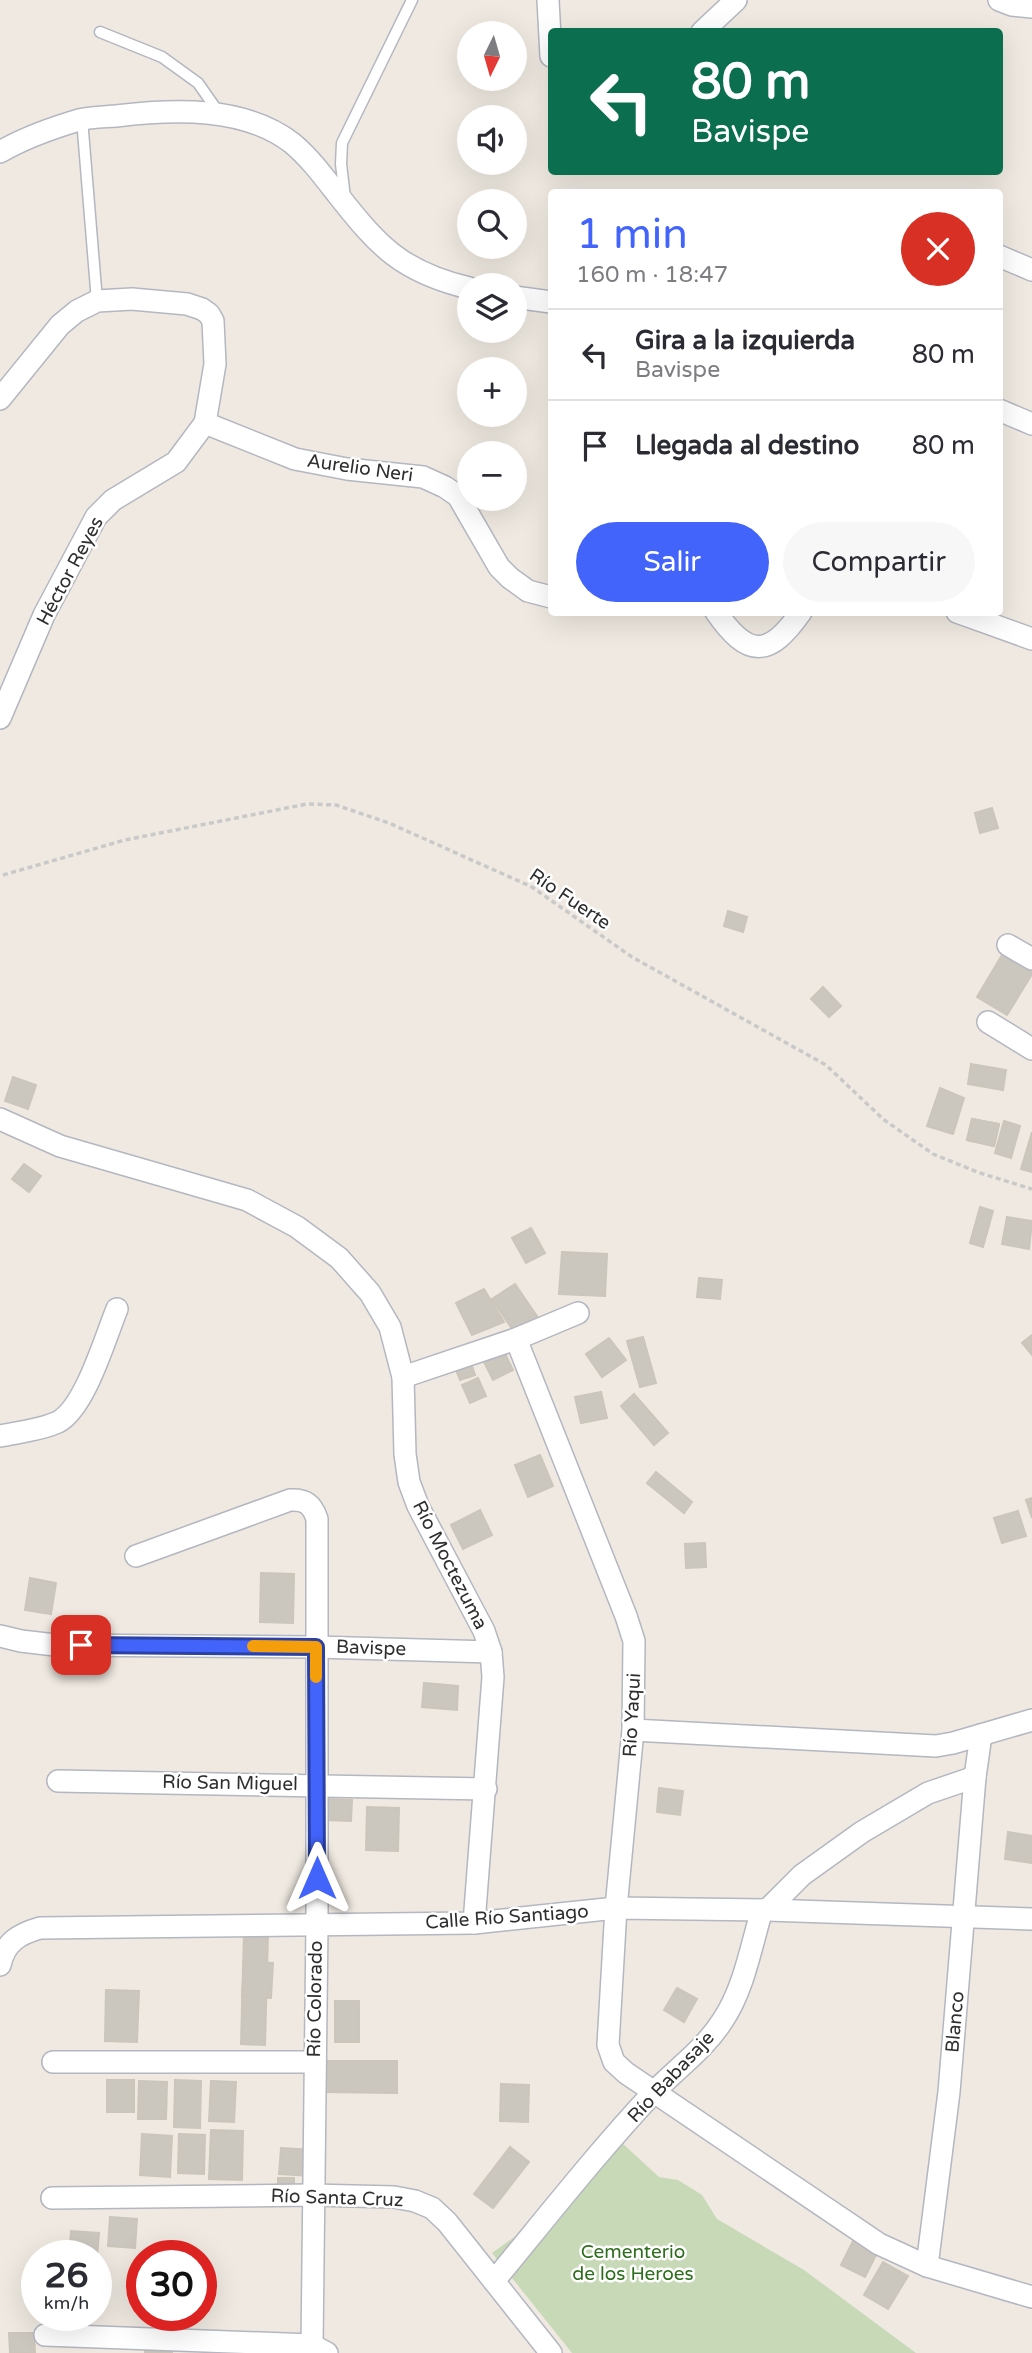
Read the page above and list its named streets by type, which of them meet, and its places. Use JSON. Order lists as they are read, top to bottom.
{
  "streets": {
    "street": [
      "Aurelio Neri",
      "Héctor Reyes",
      "Río Moctezuma",
      "Bavispe",
      "Río Yaqui",
      "Río San Miguel",
      "Calle Río Santiago",
      "Río Colorado",
      "Blanco",
      "Río Babasaje",
      "Río Santa Cruz"
    ],
    "path": ["Río Fuerte"]
  },
  "crossings": [
    ["Aurelio Neri", "Héctor Reyes"],
    ["Río Moctezuma", "Bavispe"],
    ["Río Moctezuma", "Río San Miguel"],
    ["Río Moctezuma", "Calle Río Santiago"],
    ["Bavispe", "Río Colorado"],
    ["Río Yaqui", "Calle Río Santiago"],
    ["Río Yaqui", "Blanco"],
    ["Río Yaqui", "Río Babasaje"],
    ["Río San Miguel", "Río Colorado"],
    ["Calle Río Santiago", "Río Colorado"],
    ["Calle Río Santiago", "Blanco"],
    ["Calle Río Santiago", "Río Babasaje"],
    ["Río Colorado", "Río Santa Cruz"],
    ["Blanco", "Río Babasaje"],
    ["Río Babasaje", "Río Santa Cruz"]
  ],
  "parks": ["Cementerio de los Heroes"],
  "north": "bottom",
  "page": {
    "map_buttons": ["+", "−"],
    "turn": ["80 m", "Bavispe"],
    "heading": ["1 min", "160 m · 18:47"],
    "list": [
      {
        "name": "Gira a la izquierda",
        "note": "Bavispe",
        "value": "80 m"
      },
      {
        "name": "Llegada al destino",
        "value": "80 m"
      }
    ],
    "buttons": ["Salir", "Compartir"],
    "speed": "26 km/h",
    "limit": "30"
  }
}
